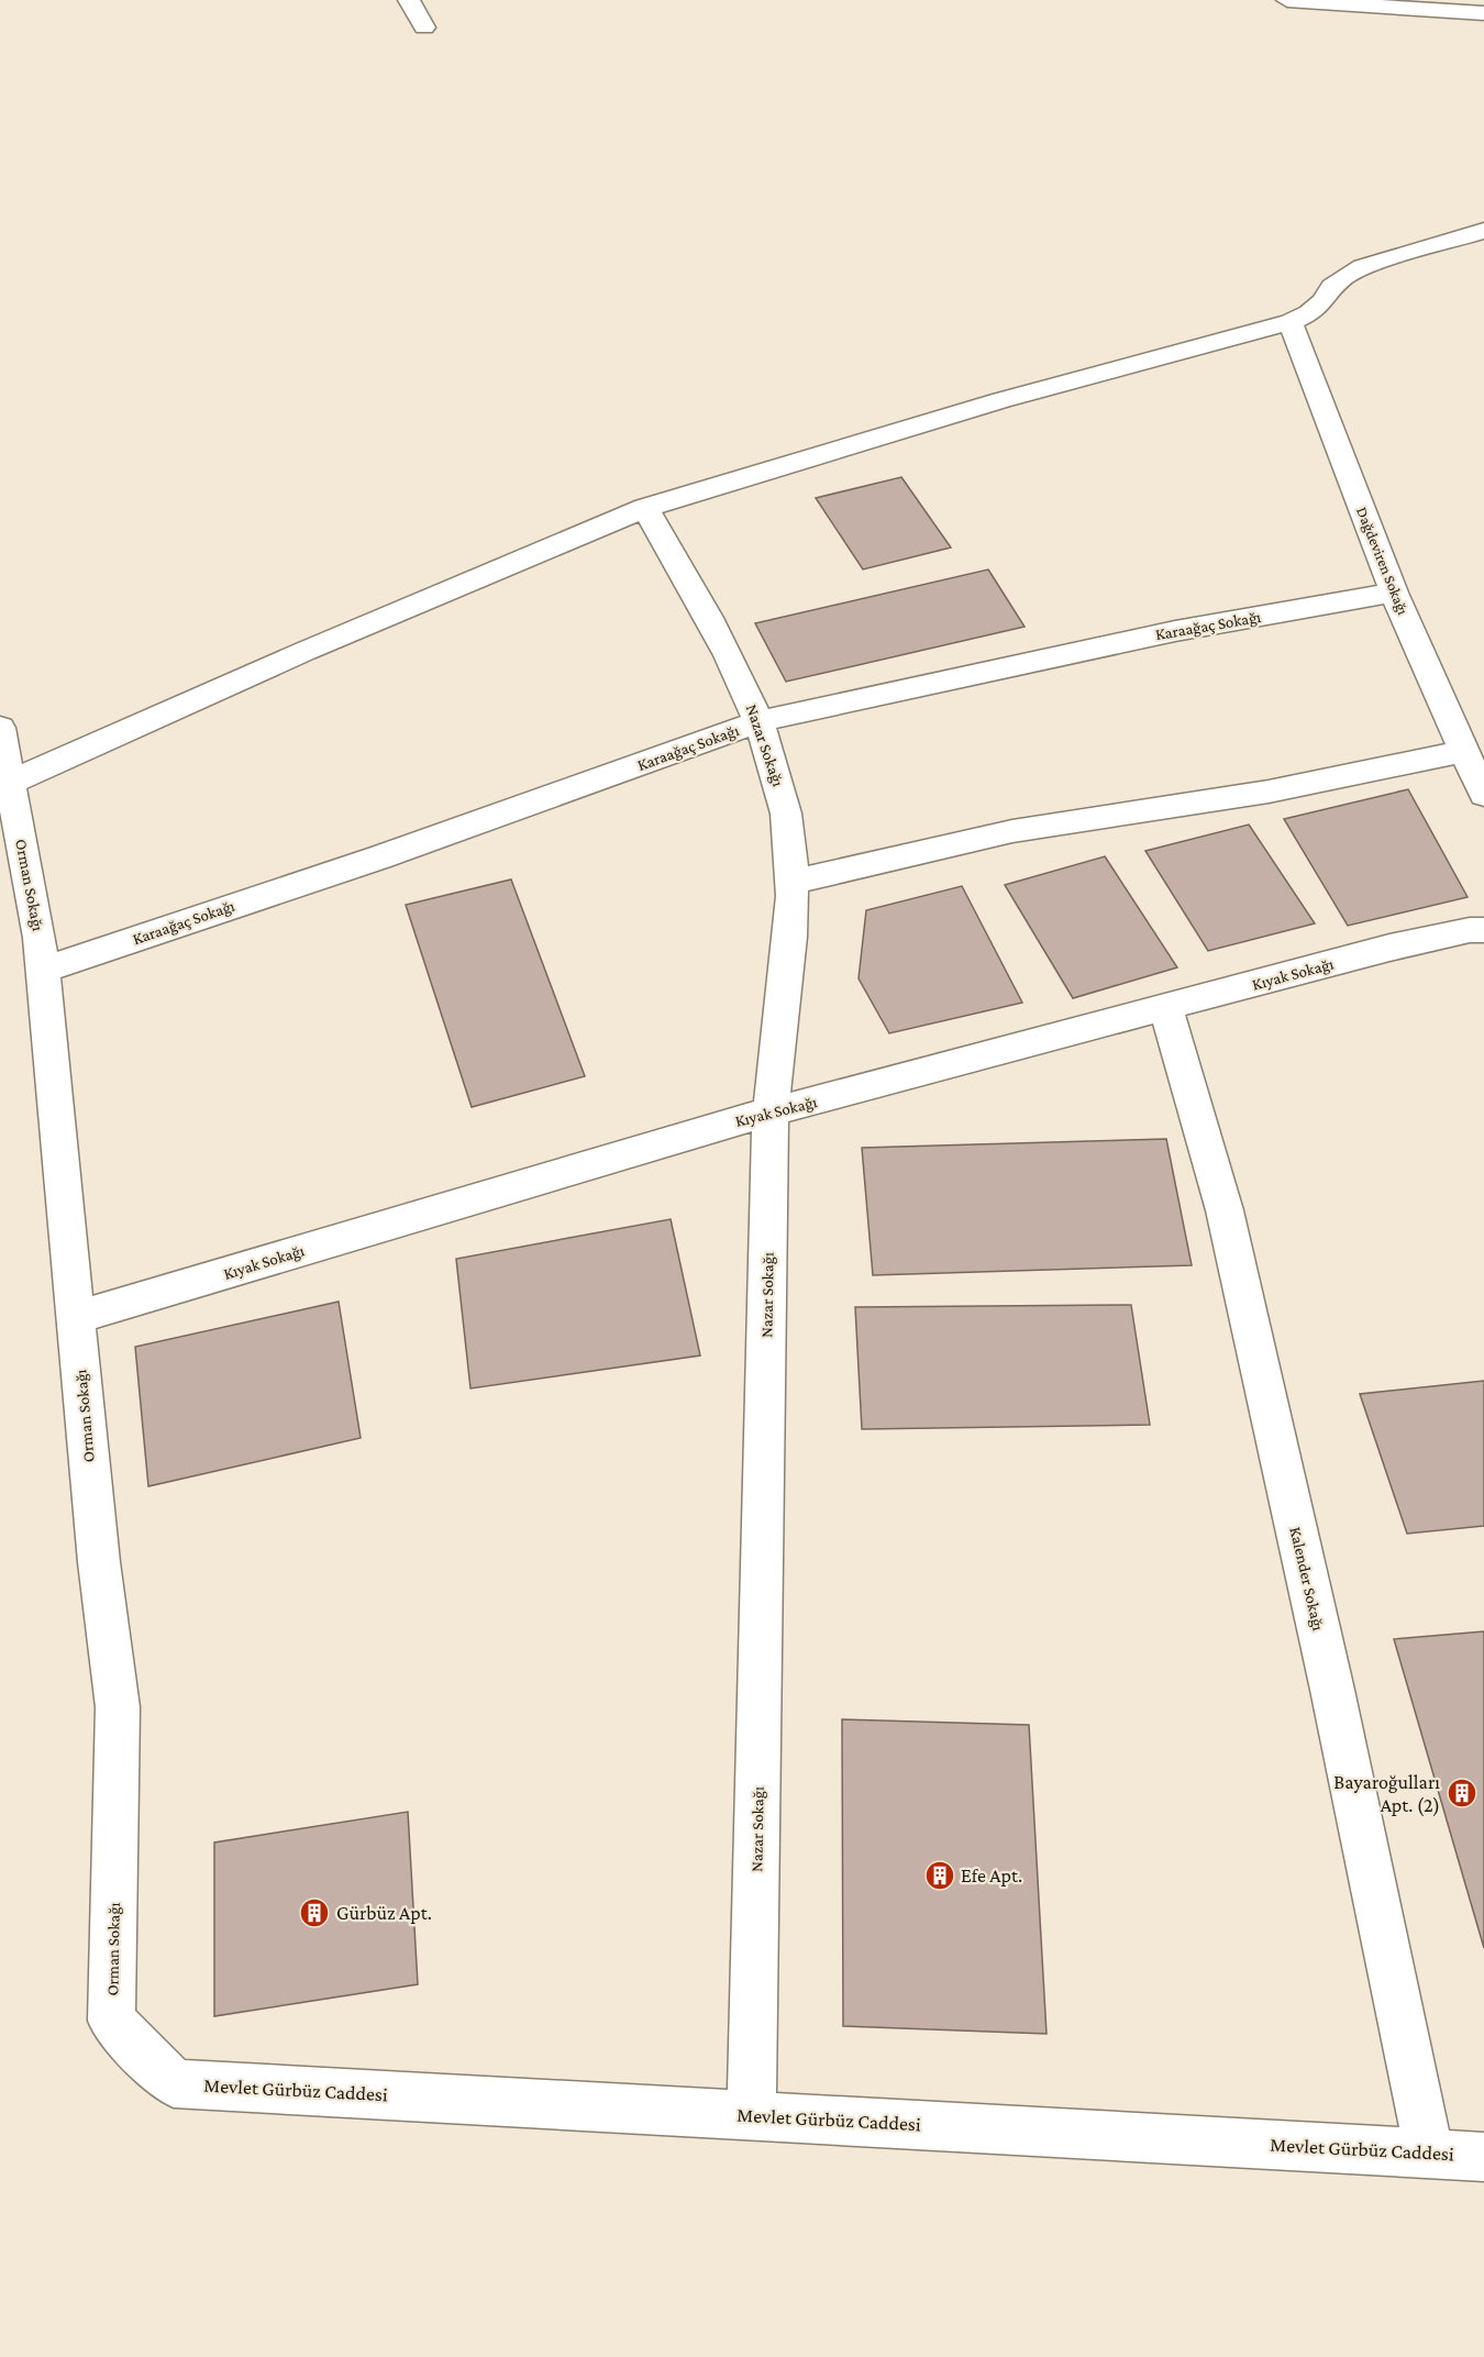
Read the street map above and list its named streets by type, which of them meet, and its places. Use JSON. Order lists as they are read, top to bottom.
{
  "streets": {
    "street": [
      "Dağdeviren Sokağı",
      "Karaağaç Sokağı",
      "Nazar Sokağı",
      "Orman Sokağı",
      "Kıyak Sokağı",
      "Kalender Sokağı",
      "Mevlet Gürbüz Caddesi"
    ]
  },
  "crossings": [
    ["Dağdeviren Sokağı", "Karaağaç Sokağı"],
    ["Karaağaç Sokağı", "Nazar Sokağı"],
    ["Karaağaç Sokağı", "Orman Sokağı"],
    ["Nazar Sokağı", "Kıyak Sokağı"],
    ["Nazar Sokağı", "Mevlet Gürbüz Caddesi"],
    ["Orman Sokağı", "Kıyak Sokağı"],
    ["Orman Sokağı", "Mevlet Gürbüz Caddesi"],
    ["Kıyak Sokağı", "Kalender Sokağı"],
    ["Kalender Sokağı", "Mevlet Gürbüz Caddesi"]
  ],
  "places": {
    "building": ["Bayaroğulları Apt. (2)", "Efe Apt.", "Gürbüz Apt."]
  }
}
